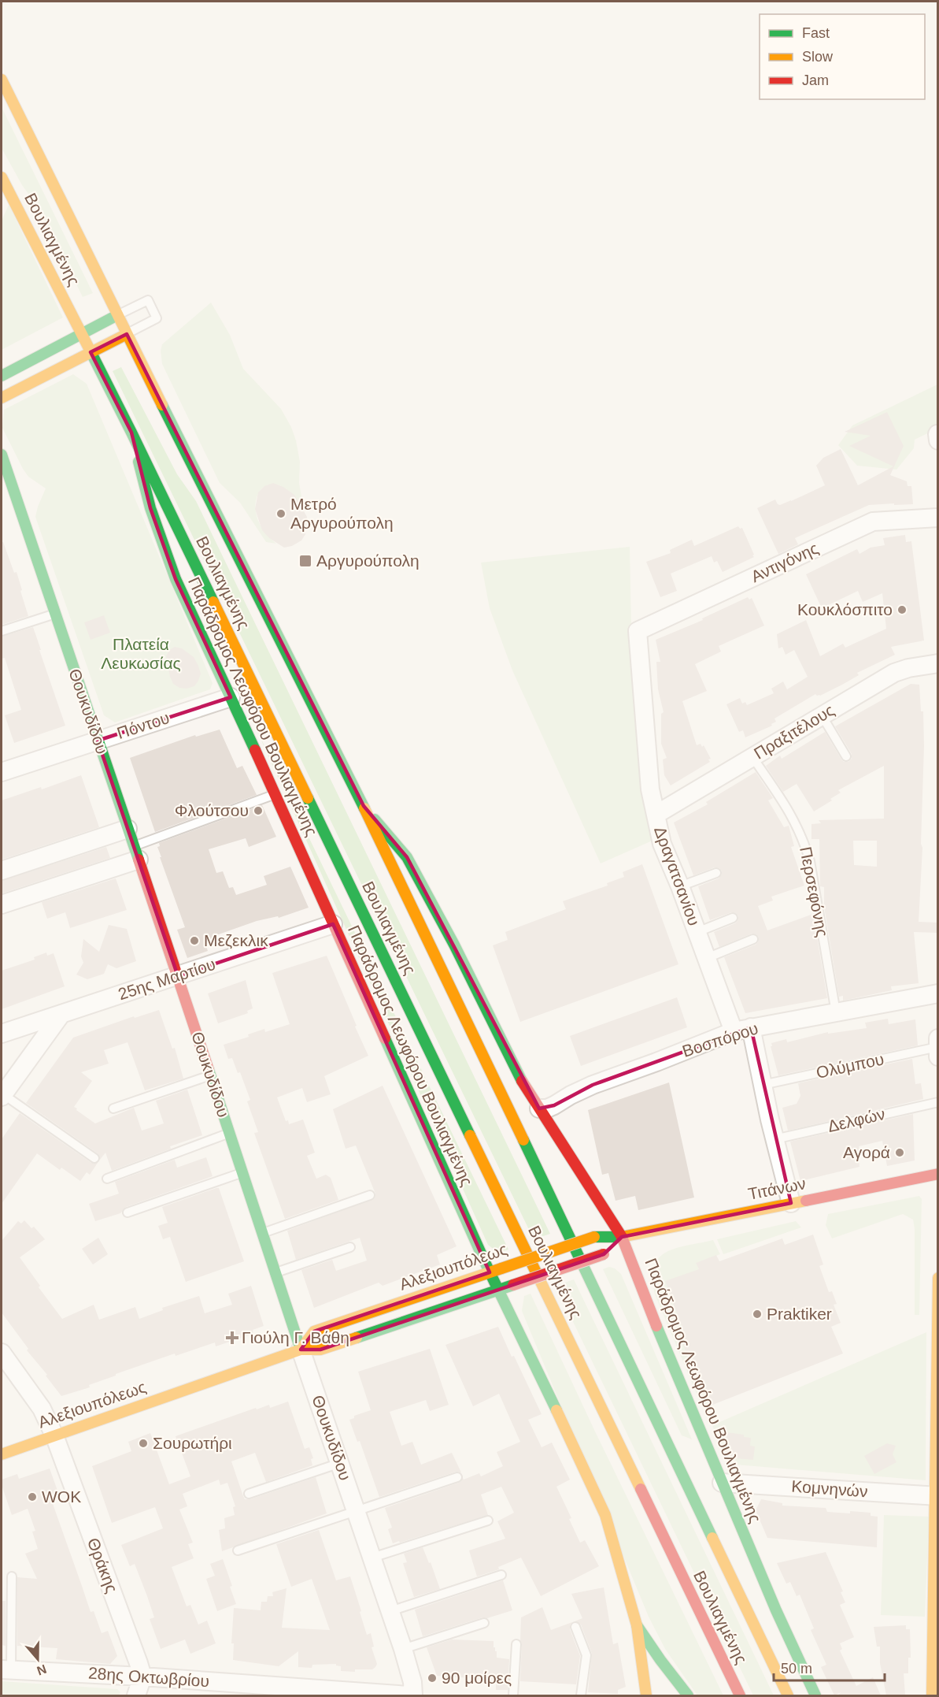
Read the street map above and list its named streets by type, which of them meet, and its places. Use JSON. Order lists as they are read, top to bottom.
{
  "streets": {
    "main road": [
      "Βουλιαγμένης",
      "Παράδρομος Λεωφόρου Βουλιαγμένης",
      "Θουκυδίδου",
      "Τιτάνων",
      "Αλεξιουπόλεως"
    ],
    "street": [
      "Αντιγόνης",
      "Πόντου",
      "Πραξιτέλους",
      "Δραγατσανίου",
      "25ης Μαρτίου",
      "Βοσπόρου",
      "Κομνηνών",
      "Θράκης",
      "28ης Οκτωβρίου"
    ],
    "lane": ["Περσεφόνης", "Ολύμπου", "Δελφών"]
  },
  "crossings": [
    ["Βουλιαγμένης", "Παράδρομος Λεωφόρου Βουλιαγμένης"],
    ["Βουλιαγμένης", "Βοσπόρου"],
    ["Αντιγόνης", "Δραγατσανίου"],
    ["Παράδρομος Λεωφόρου Βουλιαγμένης", "Πόντου"],
    ["Παράδρομος Λεωφόρου Βουλιαγμένης", "25ης Μαρτίου"],
    ["Παράδρομος Λεωφόρου Βουλιαγμένης", "Βοσπόρου"],
    ["Παράδρομος Λεωφόρου Βουλιαγμένης", "Τιτάνων"],
    ["Παράδρομος Λεωφόρου Βουλιαγμένης", "Αλεξιουπόλεως"],
    ["Παράδρομος Λεωφόρου Βουλιαγμένης", "Κομνηνών"],
    ["Θουκυδίδου", "Πόντου"],
    ["Θουκυδίδου", "25ης Μαρτίου"],
    ["Θουκυδίδου", "Αλεξιουπόλεως"],
    ["Πραξιτέλους", "Δραγατσανίου"],
    ["Πραξιτέλους", "Περσεφόνης"],
    ["Δραγατσανίου", "Βοσπόρου"],
    ["Περσεφόνης", "Βοσπόρου"],
    ["Τιτάνων", "Αλεξιουπόλεως"],
    ["Αλεξιουπόλεως", "Θράκης"],
    ["Θράκης", "28ης Οκτωβρίου"]
  ],
  "parks": ["Πλατεία Λευκωσίας"],
  "places": {
    "other": [
      "Μετρό Αργυρούπολη",
      "Κουκλόσπιτο",
      "Φλούτσου",
      "Μεζεκλικ",
      "Αγορά",
      "Praktiker",
      "Σουρωτήρι",
      "WOK",
      "90 μοίρες"
    ],
    "transit": ["Αργυρούπολη"],
    "health": ["Γιούλη Γ. Βάθη"]
  },
  "legend": ["Fast", "Slow", "Jam"],
  "scale_bar": "50 m",
  "north": "bottom"
}
